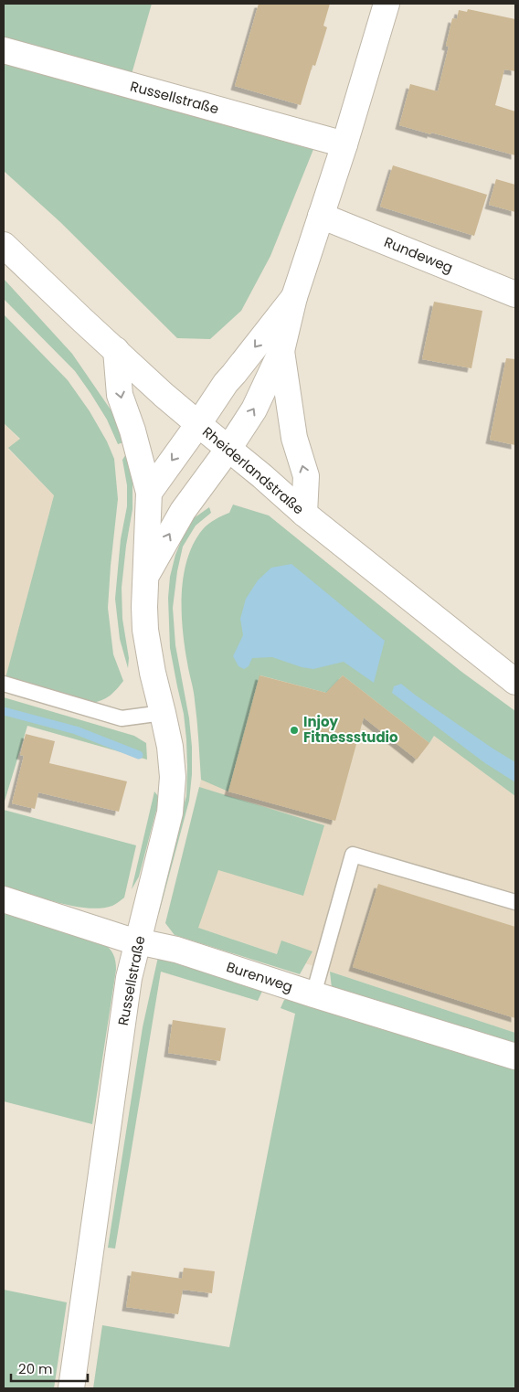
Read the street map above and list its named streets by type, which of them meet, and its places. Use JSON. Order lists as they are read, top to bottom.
{
  "streets": {
    "street": [
      "Russellstraße",
      "Rundeweg",
      "Rheiderlandstraße",
      "Burenweg"
    ]
  },
  "crossings": [
    ["Russellstraße", "Rundeweg"],
    ["Russellstraße", "Rheiderlandstraße"],
    ["Russellstraße", "Burenweg"]
  ],
  "places": ["Injoy Fitnessstudio"],
  "scale_bar": "20 m"
}
